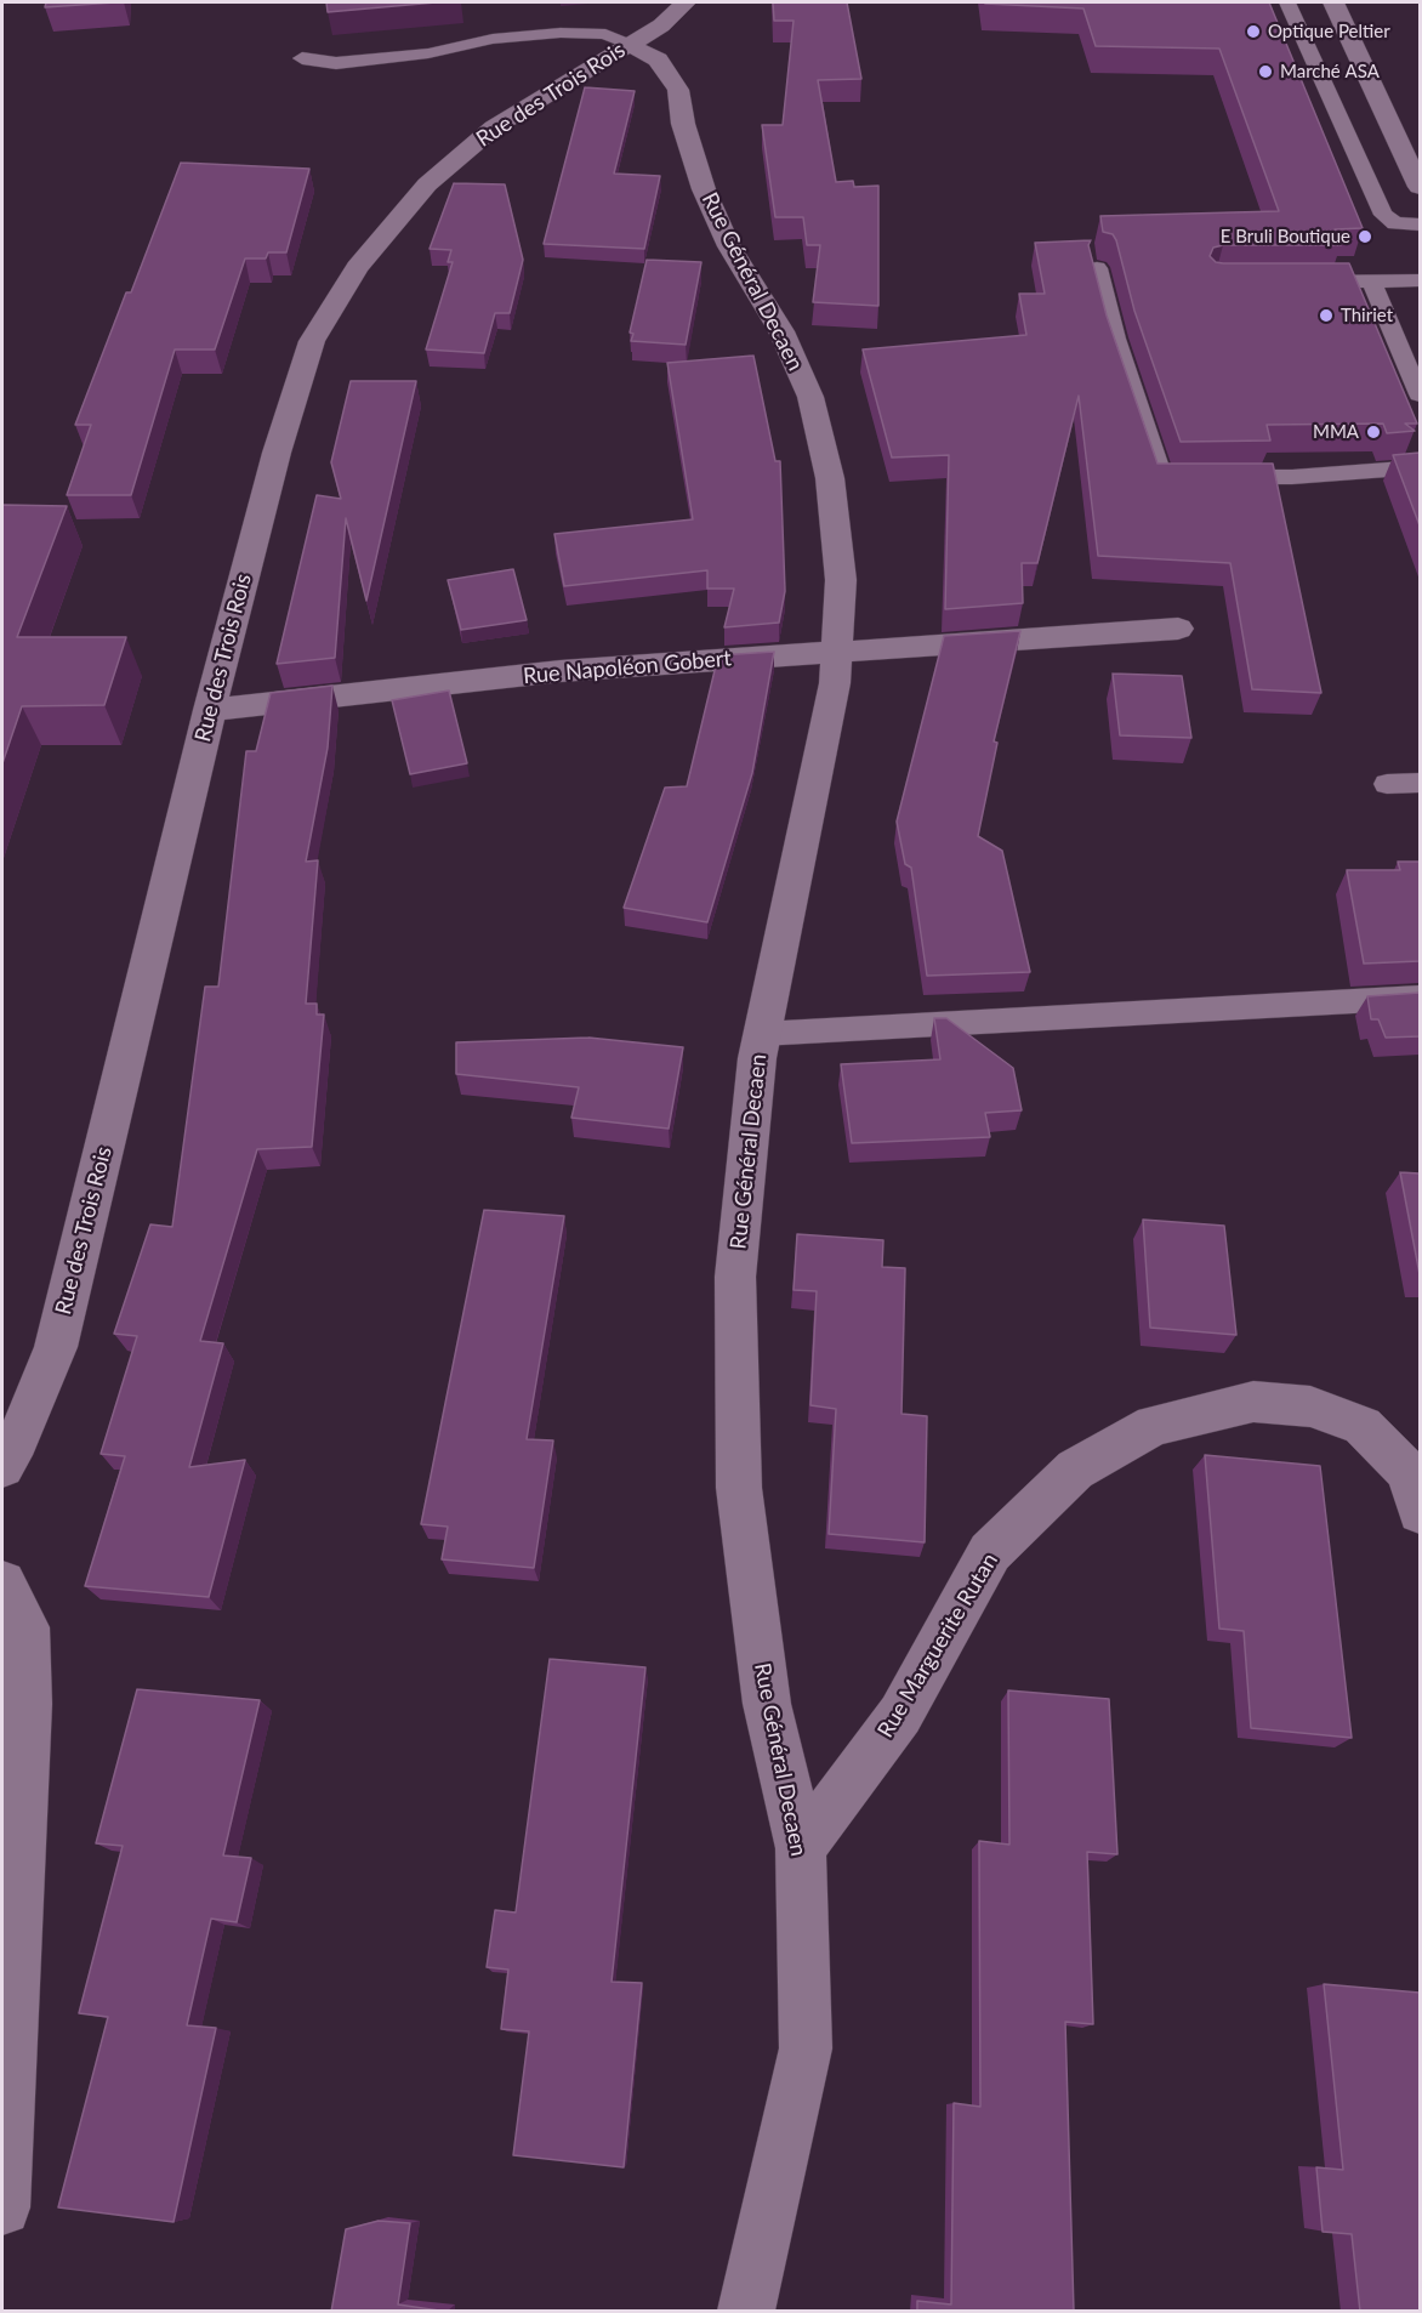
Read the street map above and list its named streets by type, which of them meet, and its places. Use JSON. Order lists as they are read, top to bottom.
{
  "streets": {
    "street": [
      "Rue des Trois Rois",
      "Rue Général Decaen",
      "Rue Napoléon Gobert",
      "Rue Marguerite Rutan"
    ]
  },
  "crossings": [
    ["Rue des Trois Rois", "Rue Général Decaen"],
    ["Rue des Trois Rois", "Rue Napoléon Gobert"],
    ["Rue Général Decaen", "Rue Napoléon Gobert"],
    ["Rue Général Decaen", "Rue Marguerite Rutan"]
  ],
  "places": [
    "Optique Peltier",
    "Marché ASA",
    "E Bruli Boutique",
    "Thiriet",
    "MMA"
  ]
}
